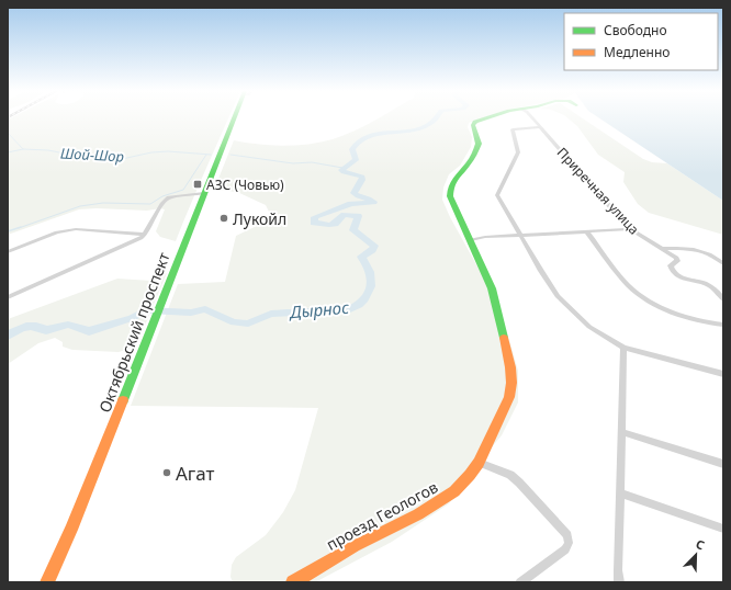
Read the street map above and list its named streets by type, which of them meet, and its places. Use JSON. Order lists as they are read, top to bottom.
{
  "streets": {
    "street": ["Приречная улица", "Октябрьский проспект", "проезд Геологов"]
  },
  "water": ["Шой-Шор", "Дырнос"],
  "places": {
    "transit": ["АЗС (Човью)"],
    "other": ["Лукойл", "Агат"]
  },
  "legend": ["Свободно", "Медленно"],
  "north": "top right"
}
